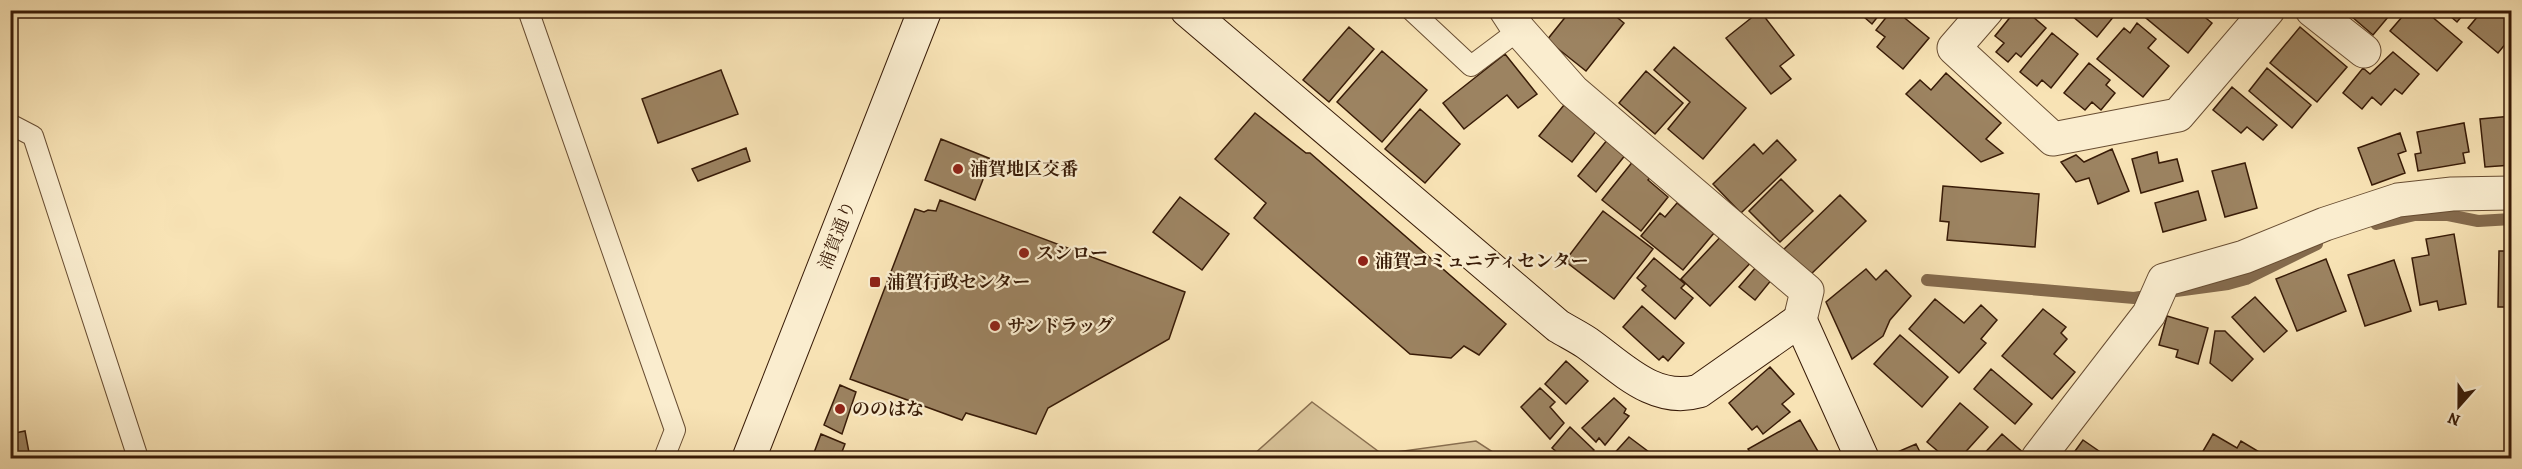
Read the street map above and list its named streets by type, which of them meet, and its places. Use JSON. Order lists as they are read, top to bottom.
{
  "streets": {
    "street": ["浦賀通り"]
  },
  "places": {
    "other": [
      "浦賀地区交番",
      "スシロー",
      "浦賀コミュニティセンター",
      "サンドラッグ",
      "ののはな"
    ],
    "transit": ["浦賀行政センター"]
  },
  "north": "bottom"
}
